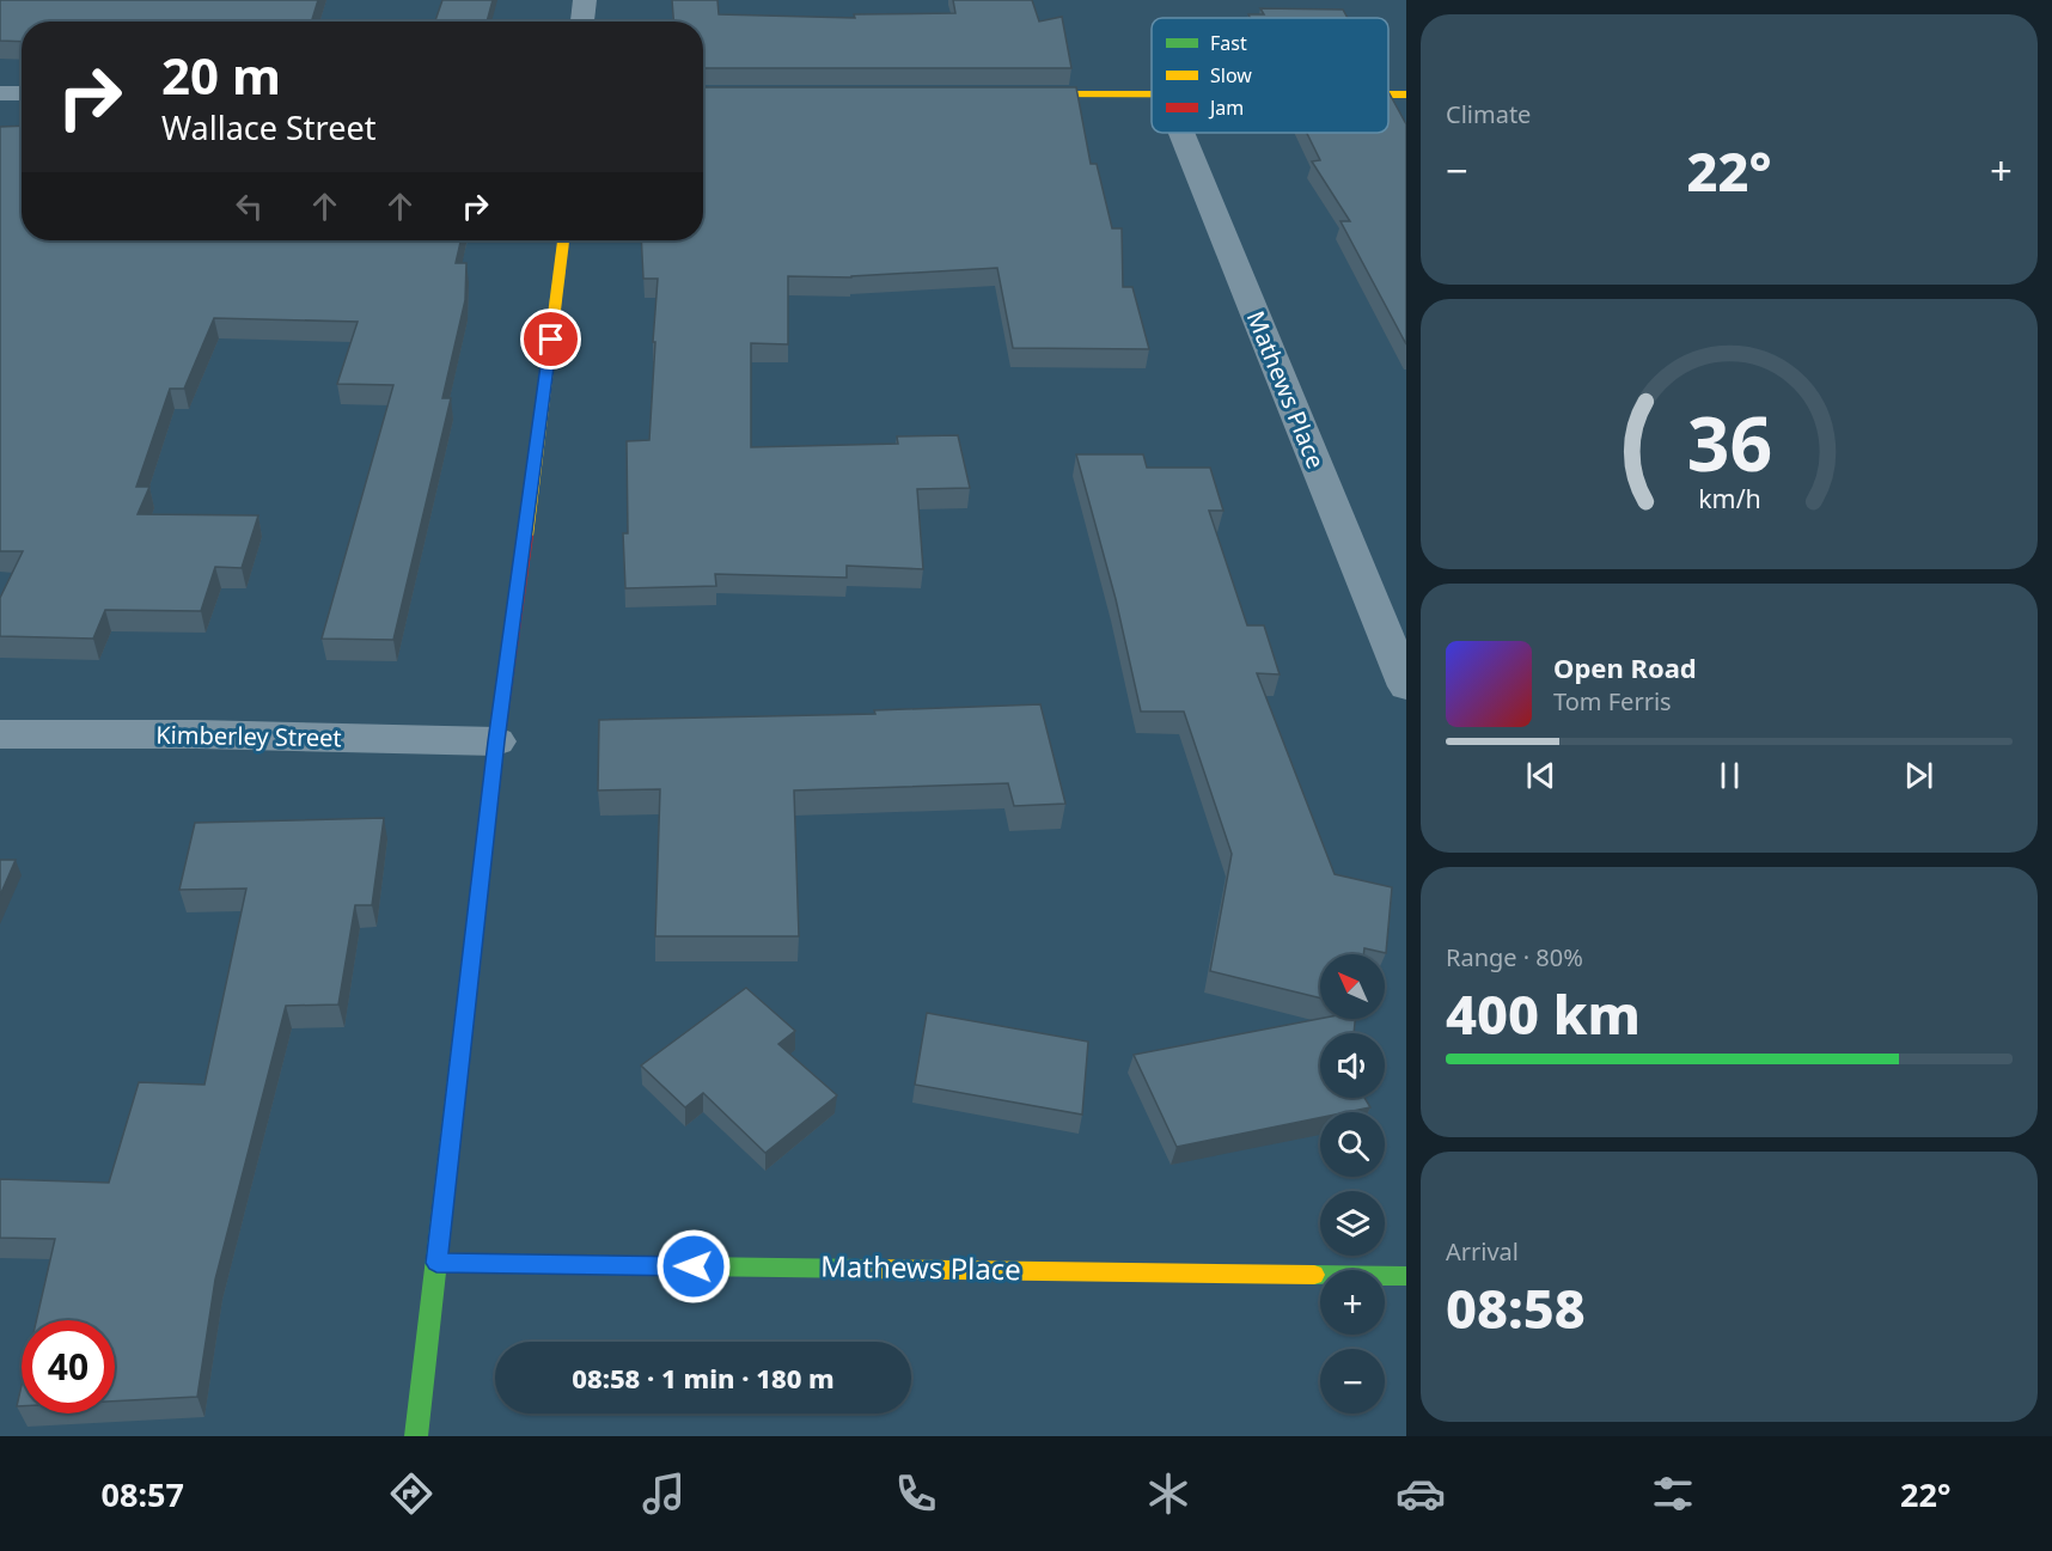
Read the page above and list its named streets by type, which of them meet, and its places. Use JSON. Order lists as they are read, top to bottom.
{
  "streets": {
    "street": ["Mathews Place", "Kimberley Street"]
  },
  "legend": ["Fast", "Slow", "Jam"],
  "north": "top left",
  "page": {
    "tile": [
      "Climate",
      ["Range · 80%", "400 km"],
      ["Arrival", "08:58"]
    ],
    "turn": ["20 m", "Wallace Street"],
    "heat": ["−", "22°", "+"],
    "song": ["Open Road", "Tom Ferris"],
    "map_buttons": ["+", "−"],
    "limit": "40",
    "trip": "08:58 · 1 min · 180 m",
    "tabs": ["08:57", "22°"],
    "gauge": ["36", "km/h"]
  }
}
